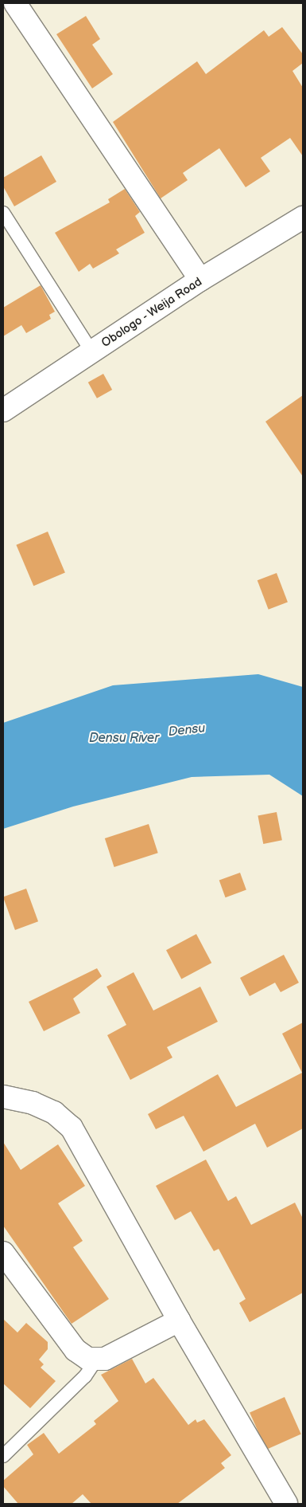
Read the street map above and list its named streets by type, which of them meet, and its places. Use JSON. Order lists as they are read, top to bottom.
{
  "streets": {
    "street": ["Obologo - Weija Road"]
  },
  "water": ["Densu", "Densu River"]
}
